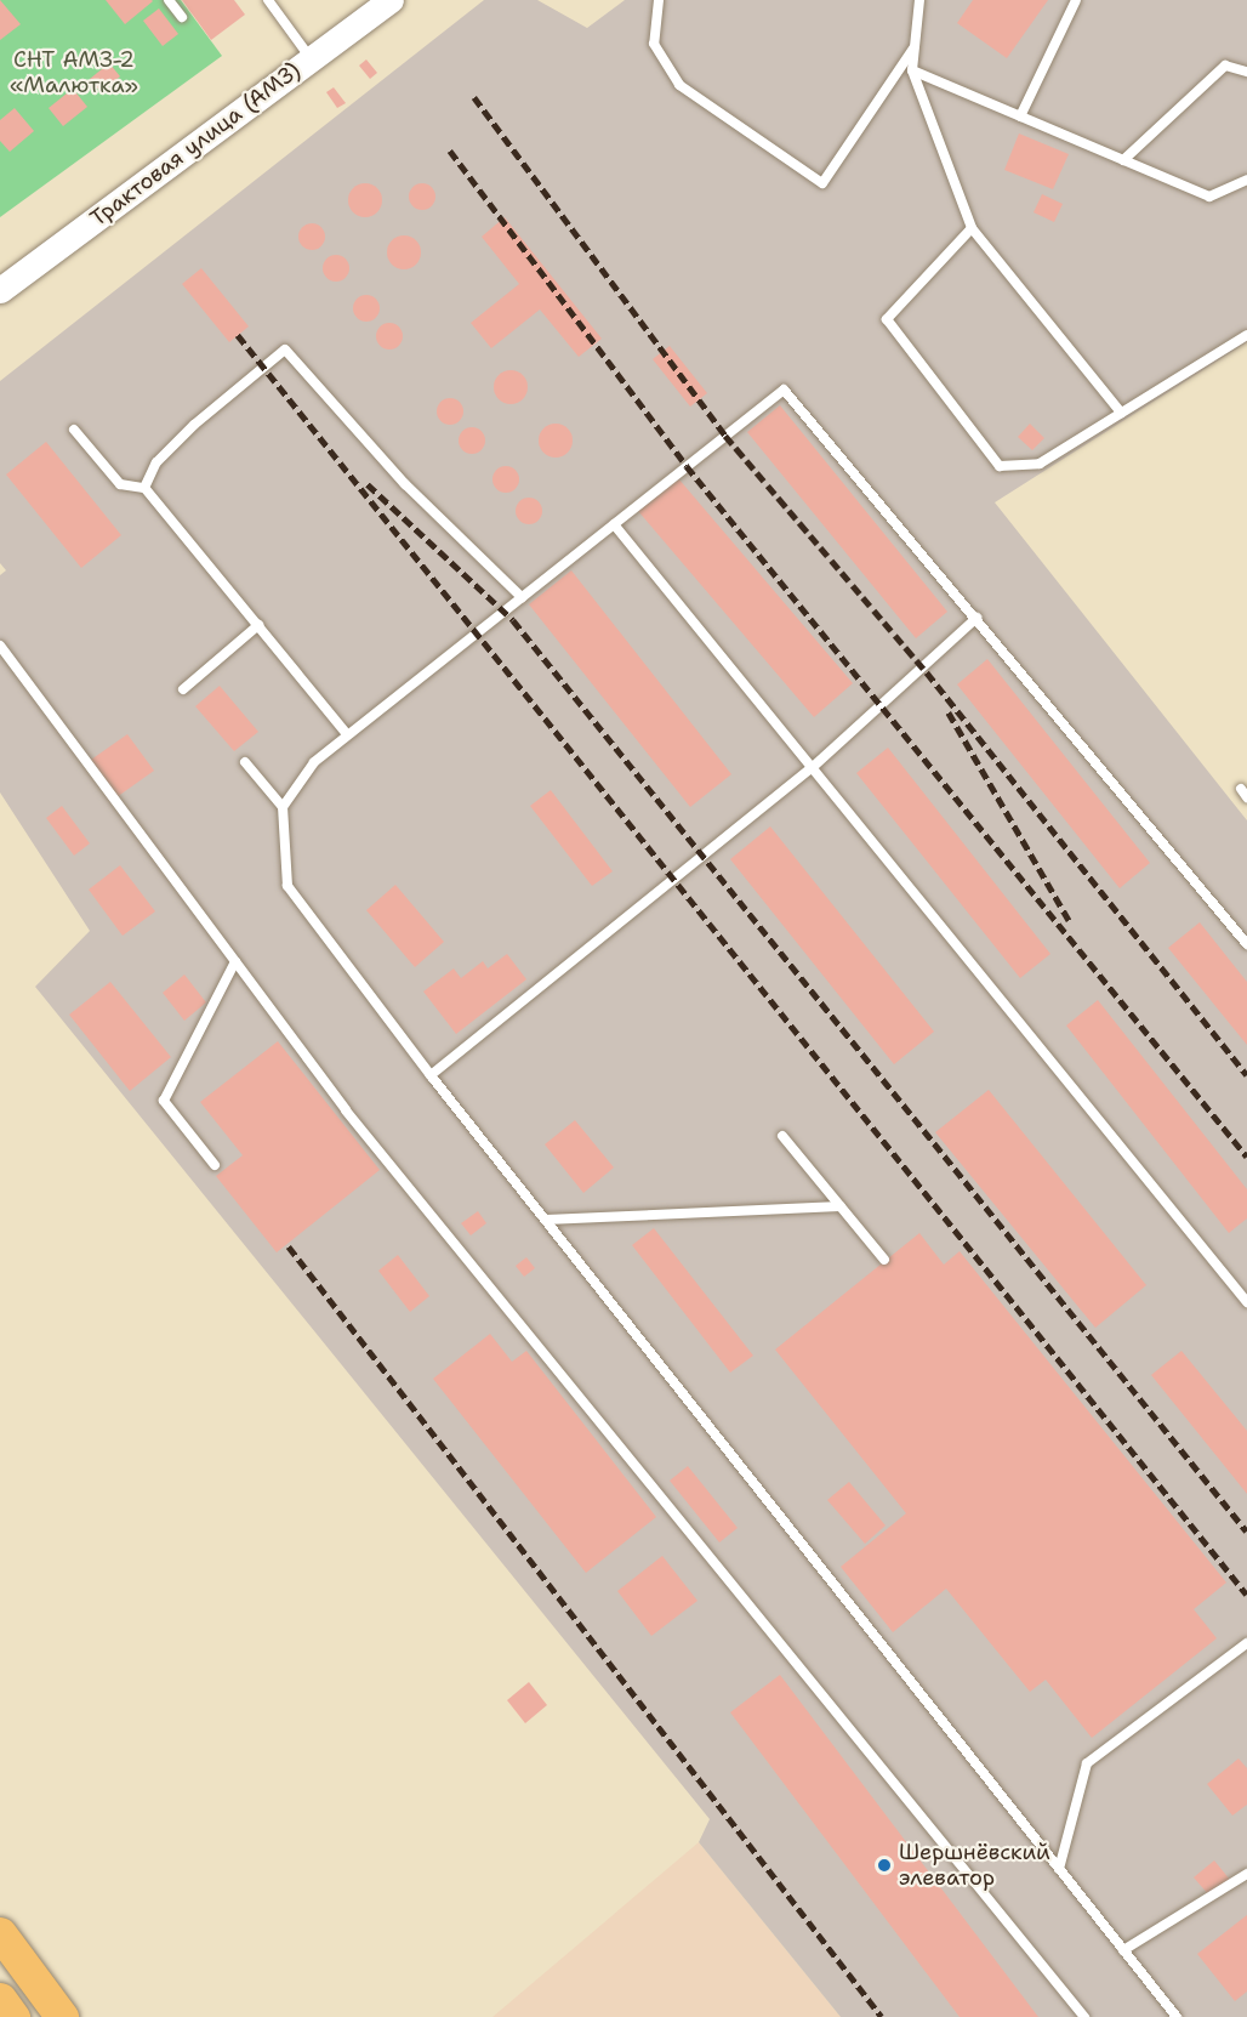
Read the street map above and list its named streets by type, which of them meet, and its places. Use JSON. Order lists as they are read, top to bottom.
{
  "streets": {
    "street": ["Трактовая улица (АМЗ)"]
  },
  "parks": ["СНТ АМЗ-2 «Малютка»"],
  "places": ["Шершнёвский элеватор"]
}
